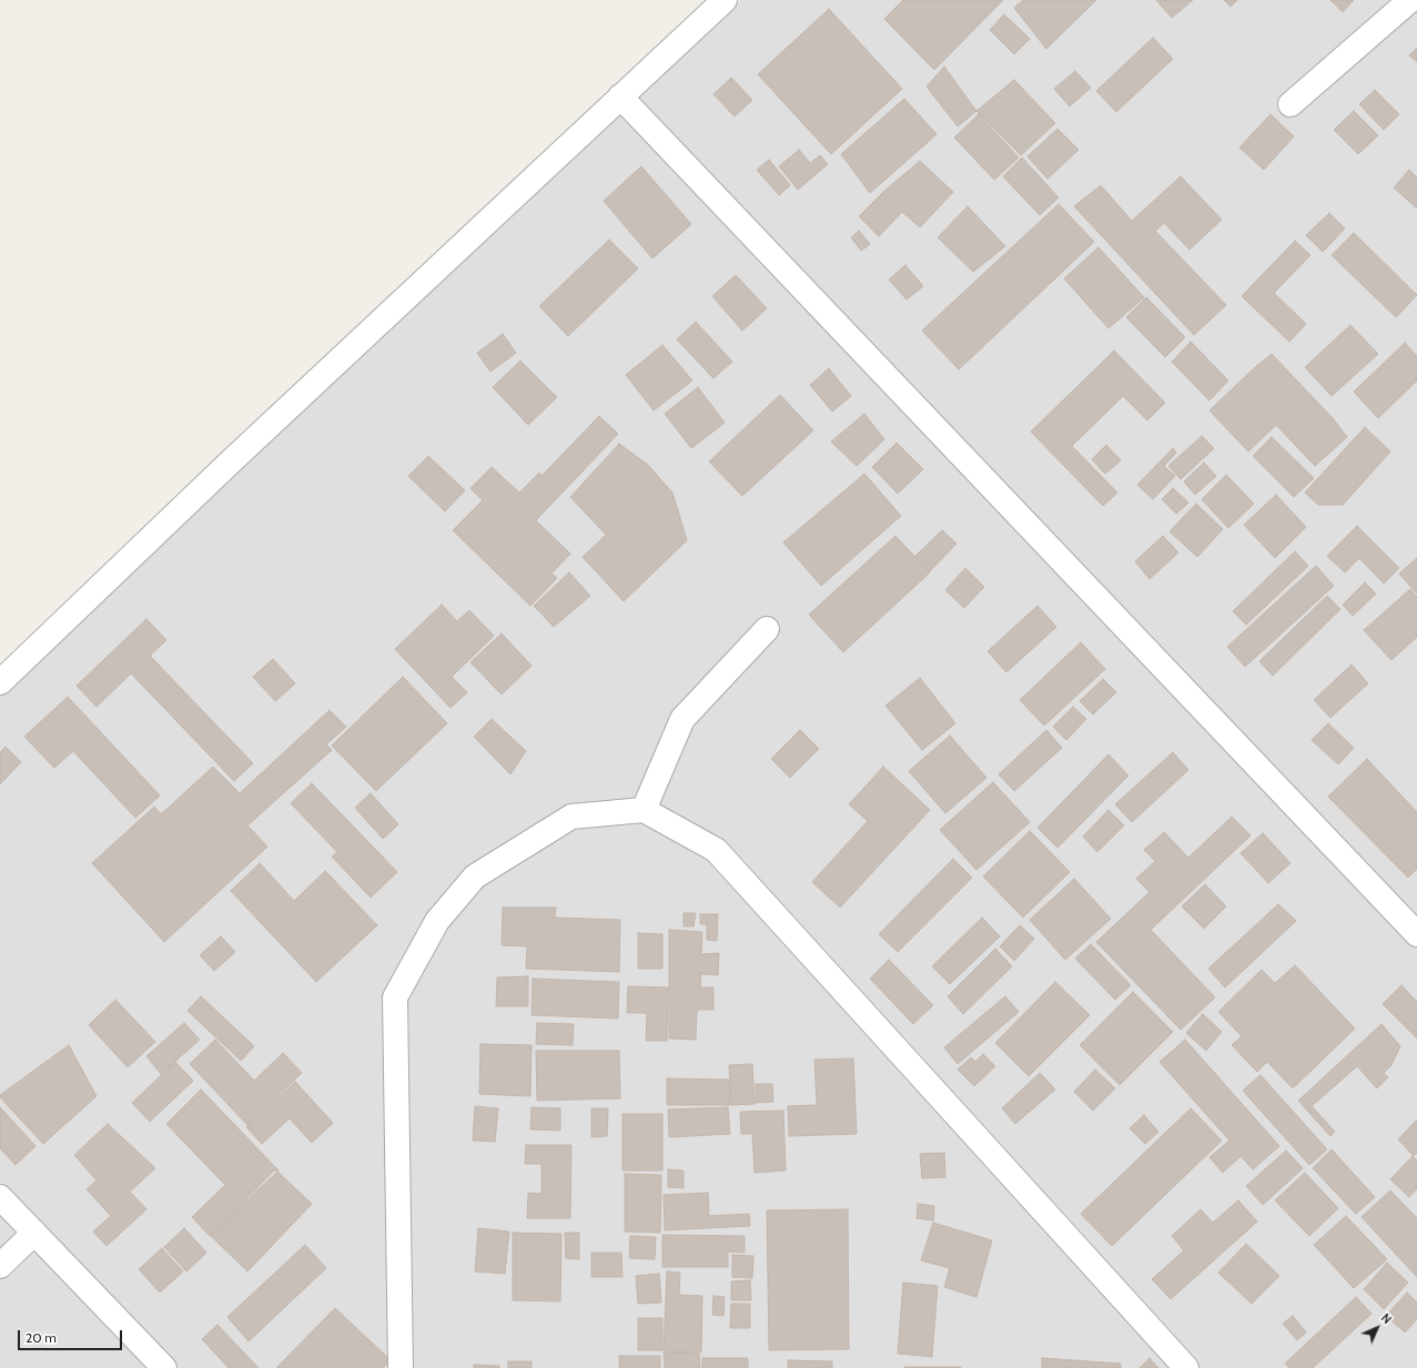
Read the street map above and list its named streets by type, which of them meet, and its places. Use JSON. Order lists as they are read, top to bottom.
{
  "scale_bar": "20 m",
  "north": "top right"
}
